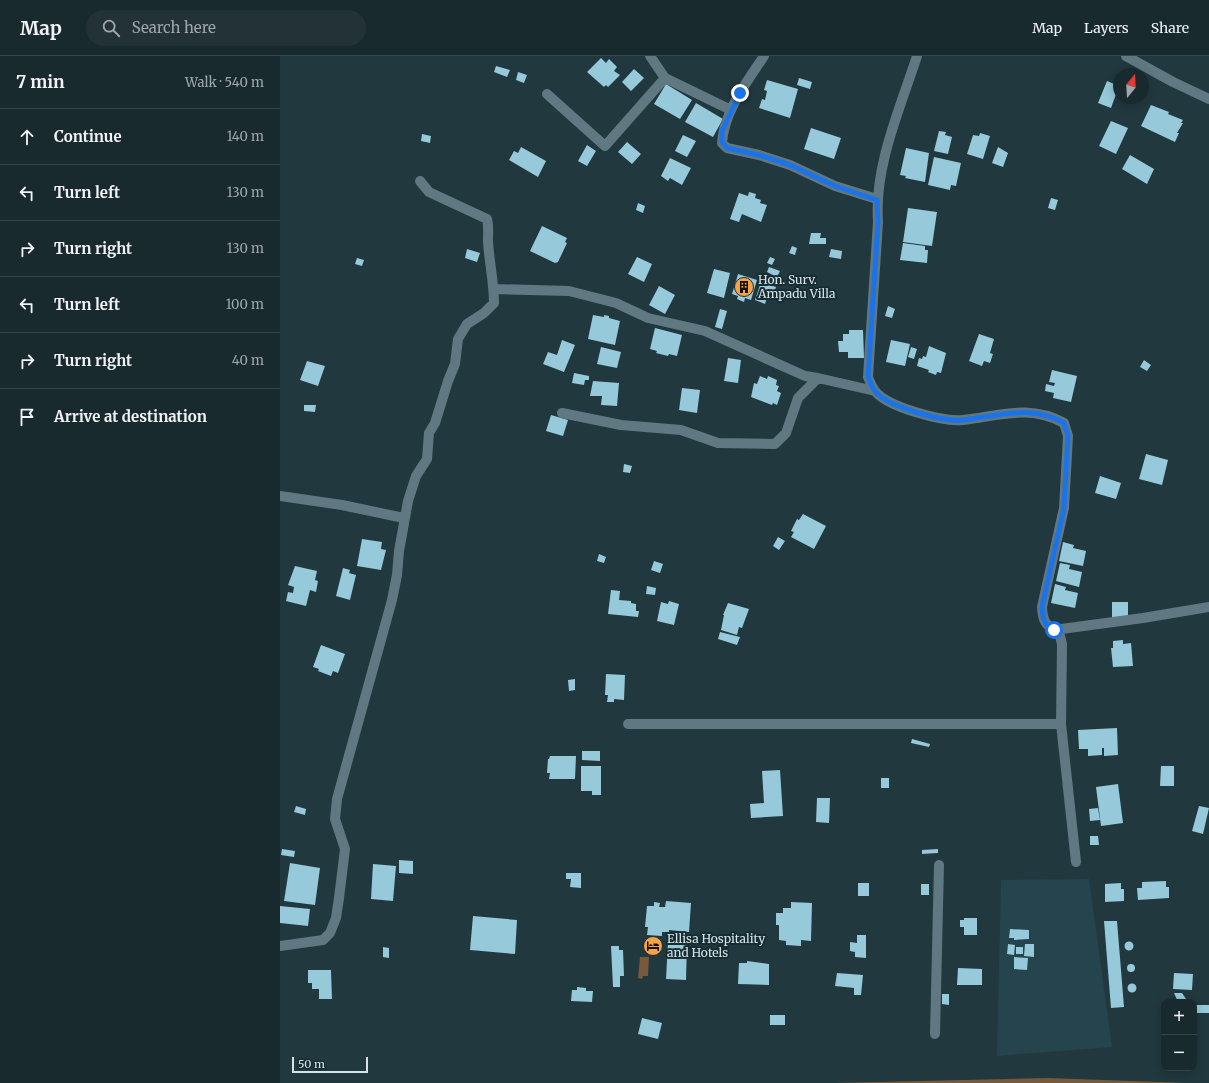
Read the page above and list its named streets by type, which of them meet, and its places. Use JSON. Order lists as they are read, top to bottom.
{
  "places": {
    "building": ["Hon. Surv. Ampadu Villa"],
    "hotel": ["Ellisa Hospitality and Hotels"]
  },
  "scale_bar": "50 m",
  "north": "top",
  "page": {
    "header": "Map",
    "search": "Search here",
    "nav": ["Map", "Layers", "Share"],
    "heading": ["7 min", "Walk · 540 m"],
    "list": [
      ["Continue", "140 m"],
      ["Turn left", "130 m"],
      ["Turn right", "130 m"],
      ["Turn left", "100 m"],
      ["Turn right", "40 m"],
      "Arrive at destination"
    ],
    "map_buttons": ["+", "−"],
    "scale": "50 m"
  }
}
